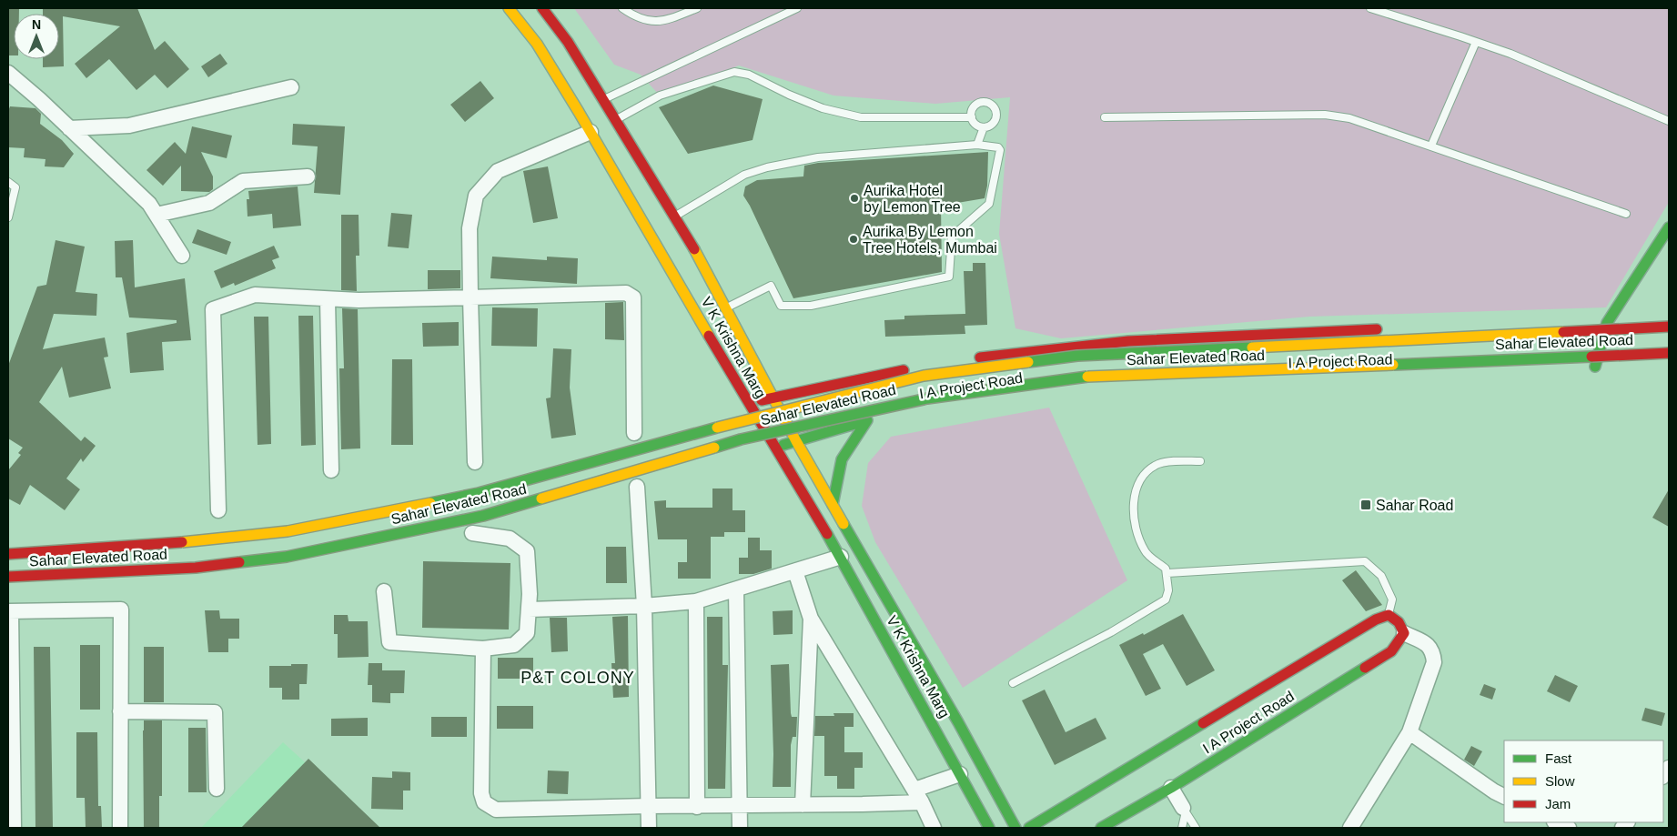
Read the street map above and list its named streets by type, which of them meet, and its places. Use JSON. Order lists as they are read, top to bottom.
{
  "streets": {
    "main road": ["Sahar Elevated Road", "V K Krishna Marg", "I A Project Road"]
  },
  "crossings": [
    ["V K Krishna Marg", "I A Project Road"]
  ],
  "districts": ["P&T COLONY"],
  "places": {
    "other": ["Aurika Hotel by Lemon Tree", "Aurika By Lemon Tree Hotels, Mumbai"],
    "transit": ["Sahar Road"]
  },
  "legend": ["Fast", "Slow", "Jam"],
  "north": "top"
}
